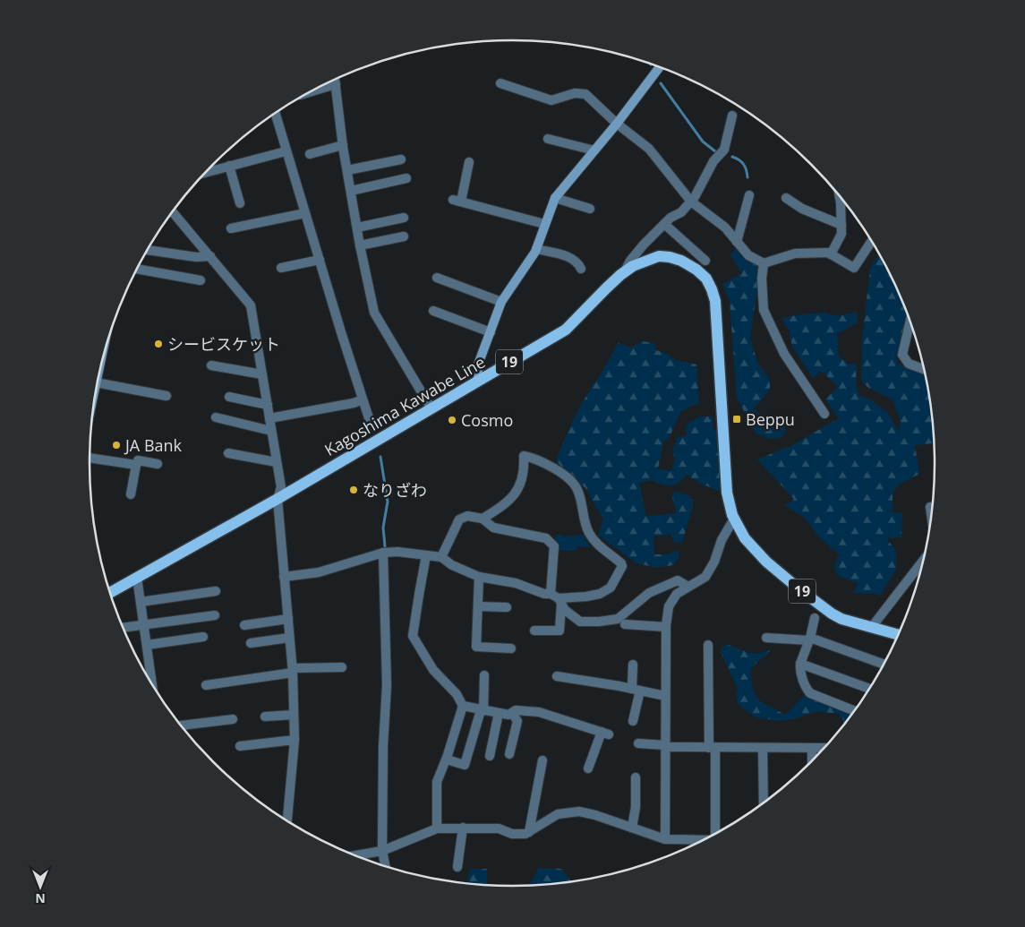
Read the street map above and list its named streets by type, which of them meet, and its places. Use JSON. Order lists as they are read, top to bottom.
{
  "streets": {
    "main road": ["19", "Kagoshima Kawabe Line"]
  },
  "places": {
    "other": [
      "シービスケット",
      "Cosmo",
      "JA Bank",
      "なりざわ"
    ],
    "transit": ["Beppu"]
  },
  "north": "bottom"
}
